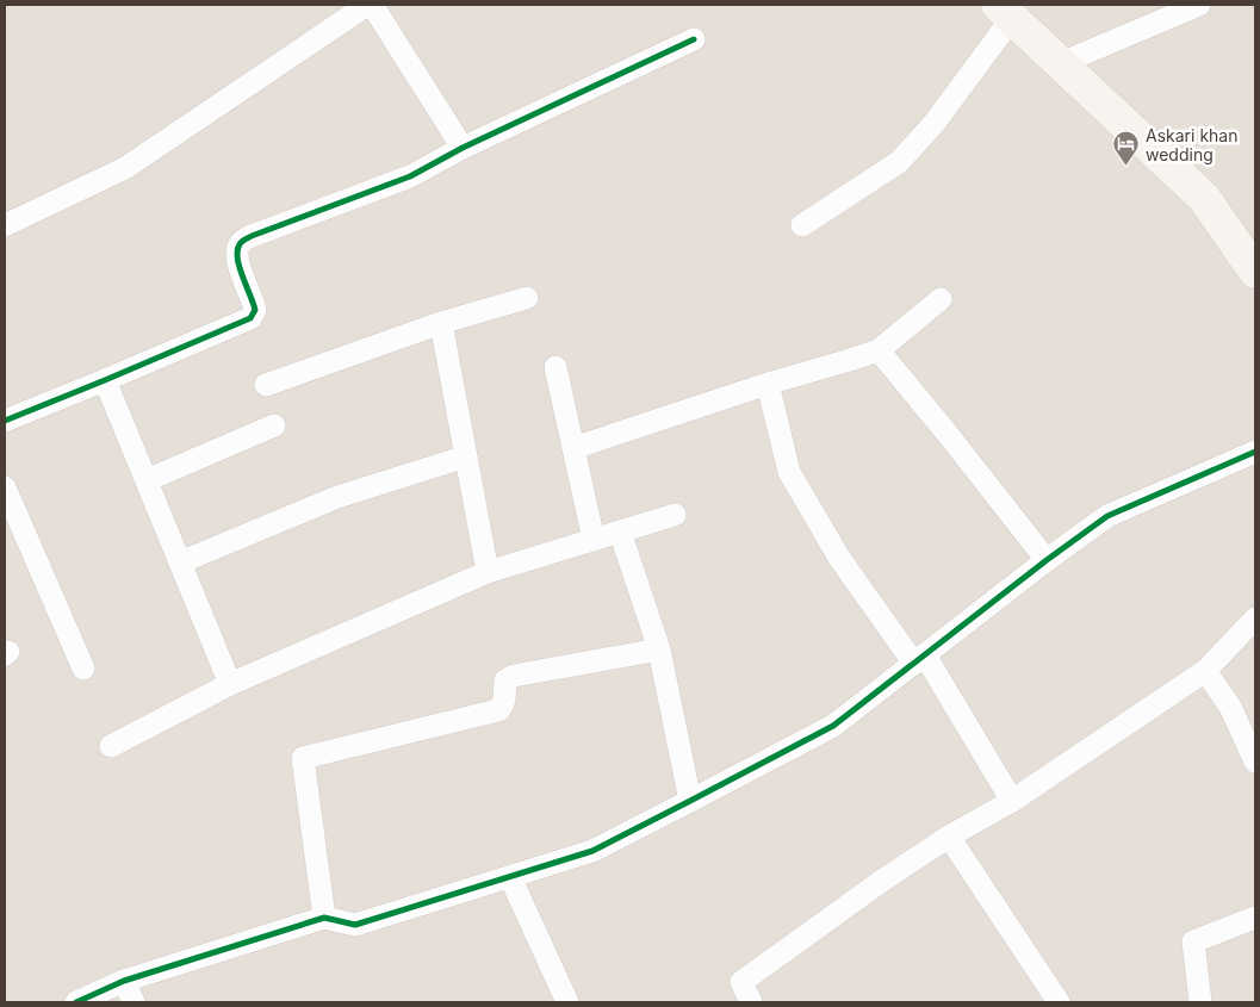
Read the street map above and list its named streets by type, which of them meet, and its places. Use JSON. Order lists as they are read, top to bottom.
{
  "places": {
    "hotel": ["Askari khan wedding"]
  }
}
